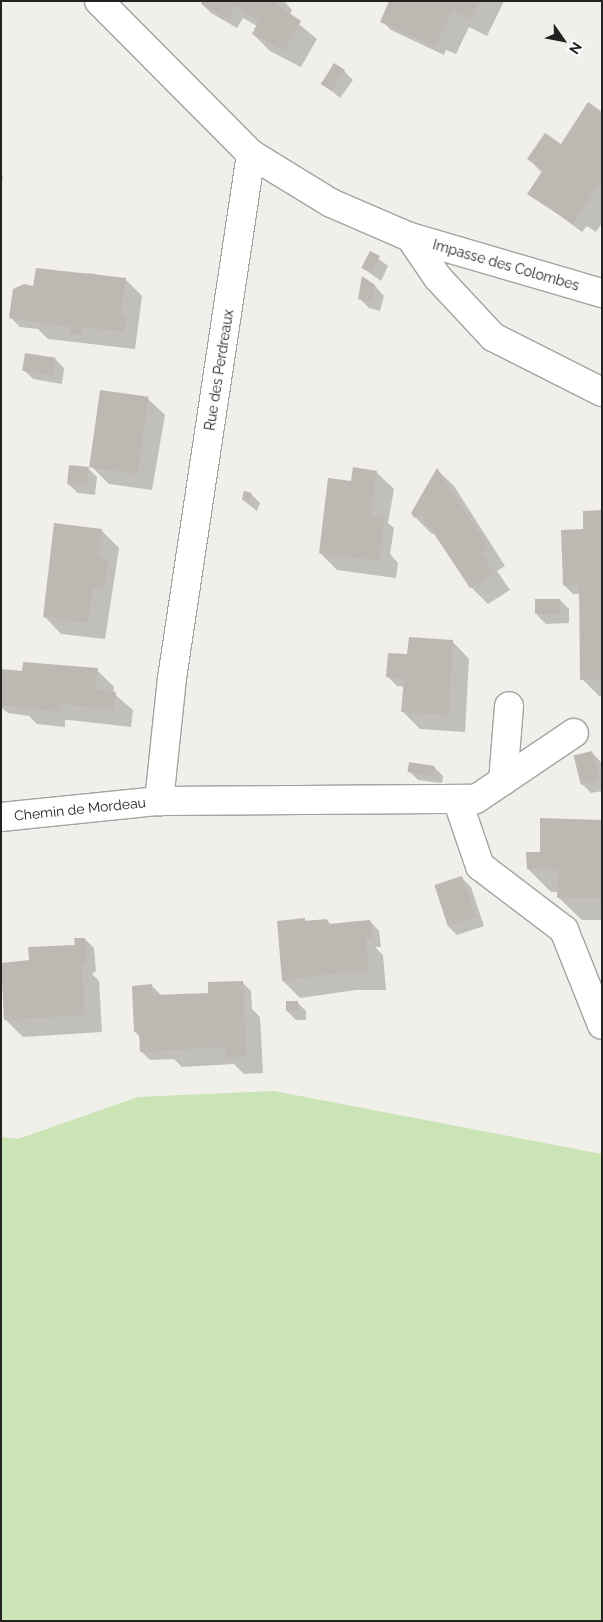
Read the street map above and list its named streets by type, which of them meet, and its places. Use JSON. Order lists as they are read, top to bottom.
{
  "streets": {
    "street": ["Impasse des Colombes", "Rue des Perdreaux", "Chemin de Mordeau"]
  },
  "crossings": [
    ["Impasse des Colombes", "Rue des Perdreaux"],
    ["Rue des Perdreaux", "Chemin de Mordeau"]
  ],
  "north": "bottom right"
}
